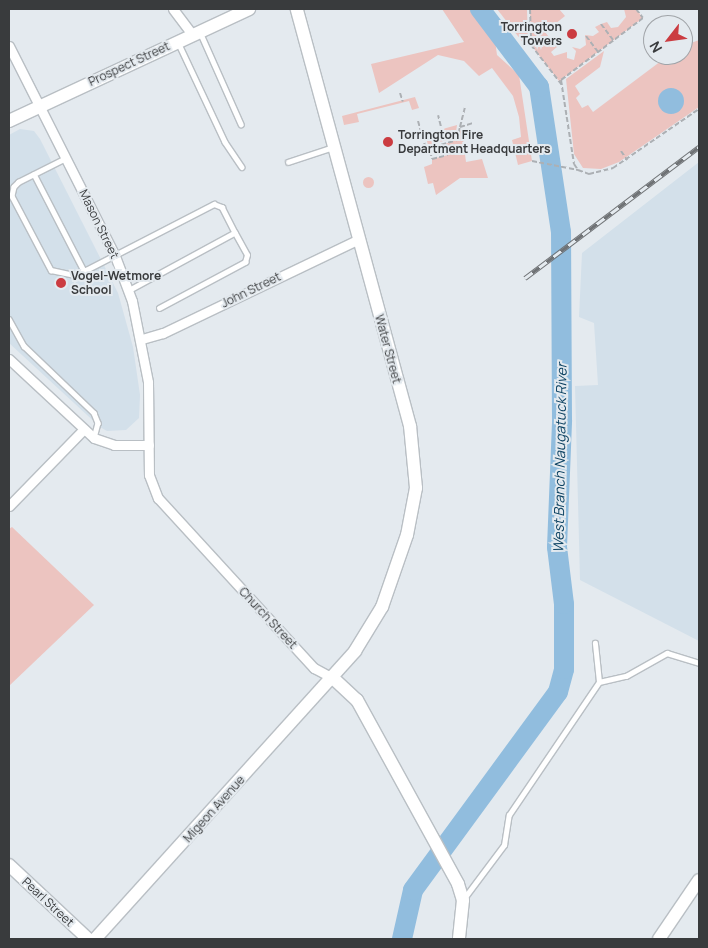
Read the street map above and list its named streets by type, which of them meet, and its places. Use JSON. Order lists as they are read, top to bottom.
{
  "streets": {
    "main road": [
      "Prospect Street",
      "Water Street",
      "Church Street",
      "Migeon Avenue",
      "Pearl Street"
    ],
    "street": ["Mason Street", "John Street"]
  },
  "crossings": [
    ["Prospect Street", "Mason Street"],
    ["Mason Street", "John Street"],
    ["Mason Street", "Church Street"],
    ["John Street", "Water Street"],
    ["Water Street", "Church Street"],
    ["Water Street", "Migeon Avenue"],
    ["Church Street", "Migeon Avenue"]
  ],
  "water": ["West Branch Naugatuck River"],
  "places": ["Torrington Towers", "Torrington Fire Department Headquarters", "Vogel-Wetmore School"],
  "north": "bottom left"
}
